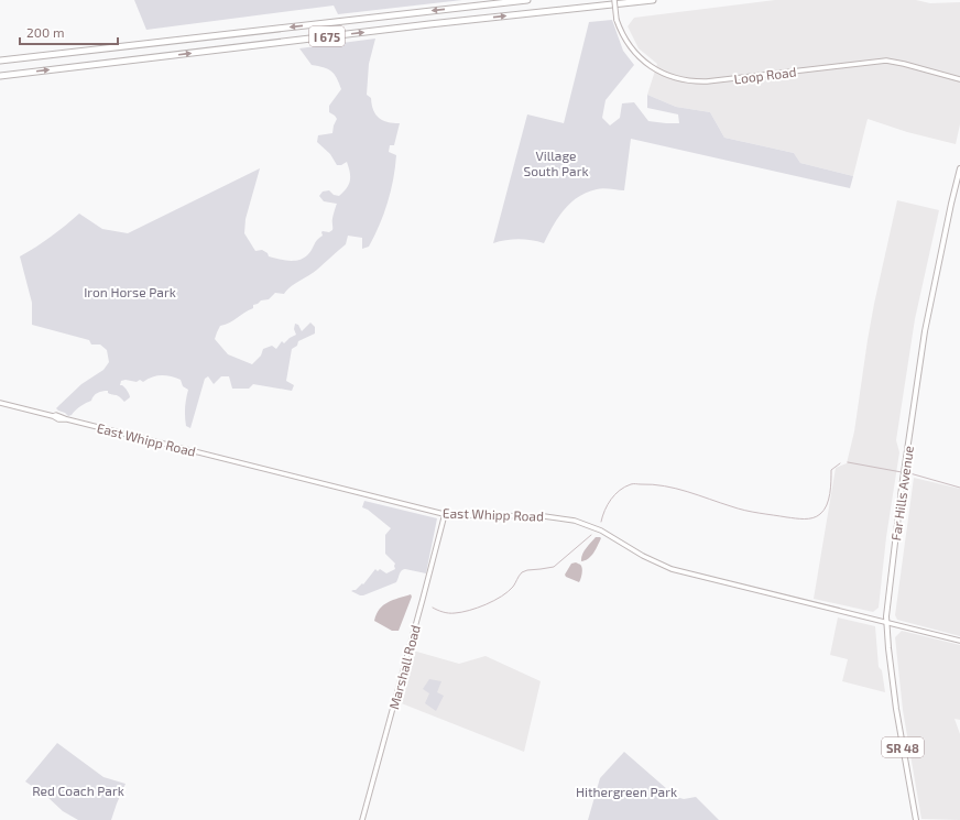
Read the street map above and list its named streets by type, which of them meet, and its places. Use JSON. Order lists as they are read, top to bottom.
{
  "streets": {
    "highway": ["I 675"],
    "main road": [
      "Loop Road",
      "East Whipp Road",
      "Far Hills Avenue",
      "Marshall Road",
      "SR 48"
    ]
  },
  "crossings": [
    ["East Whipp Road", "Far Hills Avenue"],
    ["East Whipp Road", "Marshall Road"]
  ],
  "parks": [
    "Village South Park",
    "Iron Horse Park",
    "Red Coach Park",
    "Hithergreen Park"
  ],
  "scale_bar": "200 m"
}
